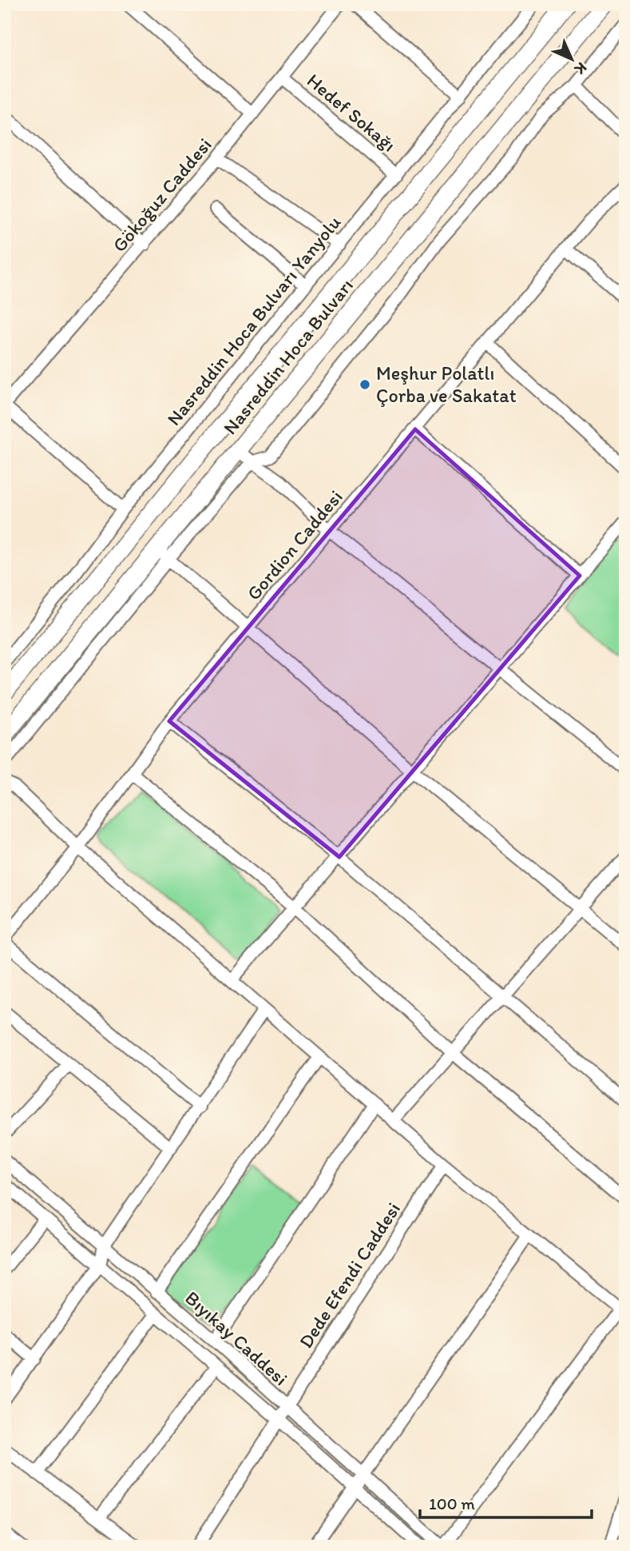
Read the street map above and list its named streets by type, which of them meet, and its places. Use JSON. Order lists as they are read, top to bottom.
{
  "streets": {
    "highway": ["Nasreddin Hoca Bulvarı"],
    "street": [
      "Hedef Sokağı",
      "Gökoğuz Caddesi",
      "Nasreddin Hoca Bulvarı Yanyolu",
      "Gordion Caddesi",
      "Dede Efendi Caddesi",
      "Bıyıkay Caddesi"
    ]
  },
  "crossings": [
    ["Hedef Sokağı", "Gökoğuz Caddesi"],
    ["Hedef Sokağı", "Nasreddin Hoca Bulvarı Yanyolu"],
    ["Dede Efendi Caddesi", "Bıyıkay Caddesi"]
  ],
  "places": ["Meşhur Polatlı Çorba ve Sakatat"],
  "scale_bar": "100 m",
  "north": "bottom right"
}
